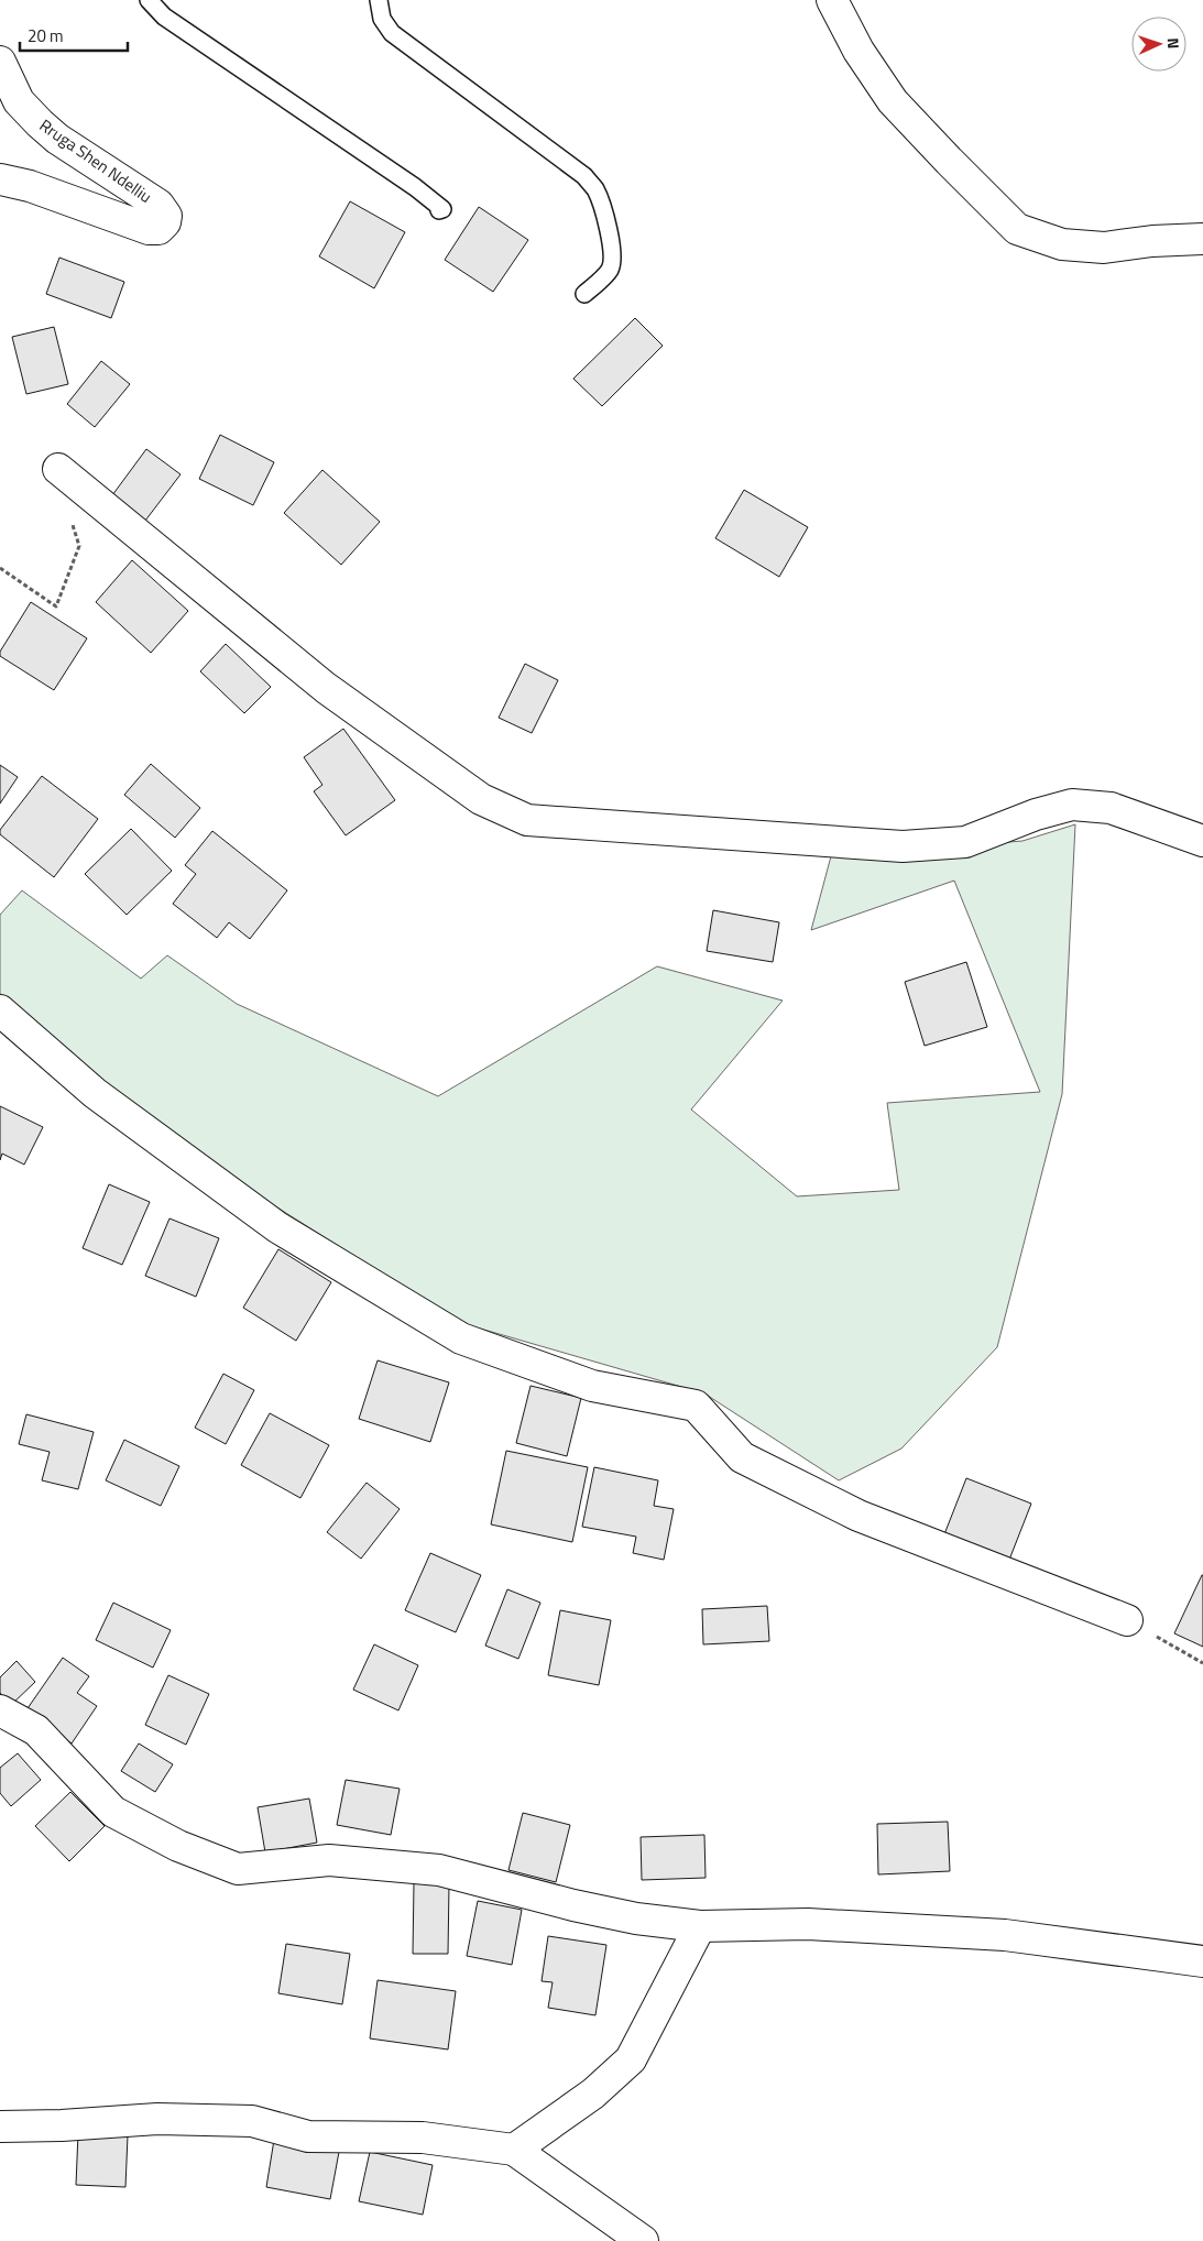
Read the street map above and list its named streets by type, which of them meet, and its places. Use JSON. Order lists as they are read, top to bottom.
{
  "streets": {
    "street": ["Rruga Shen Ndelliu"]
  },
  "scale_bar": "20 m",
  "north": "right"
}
